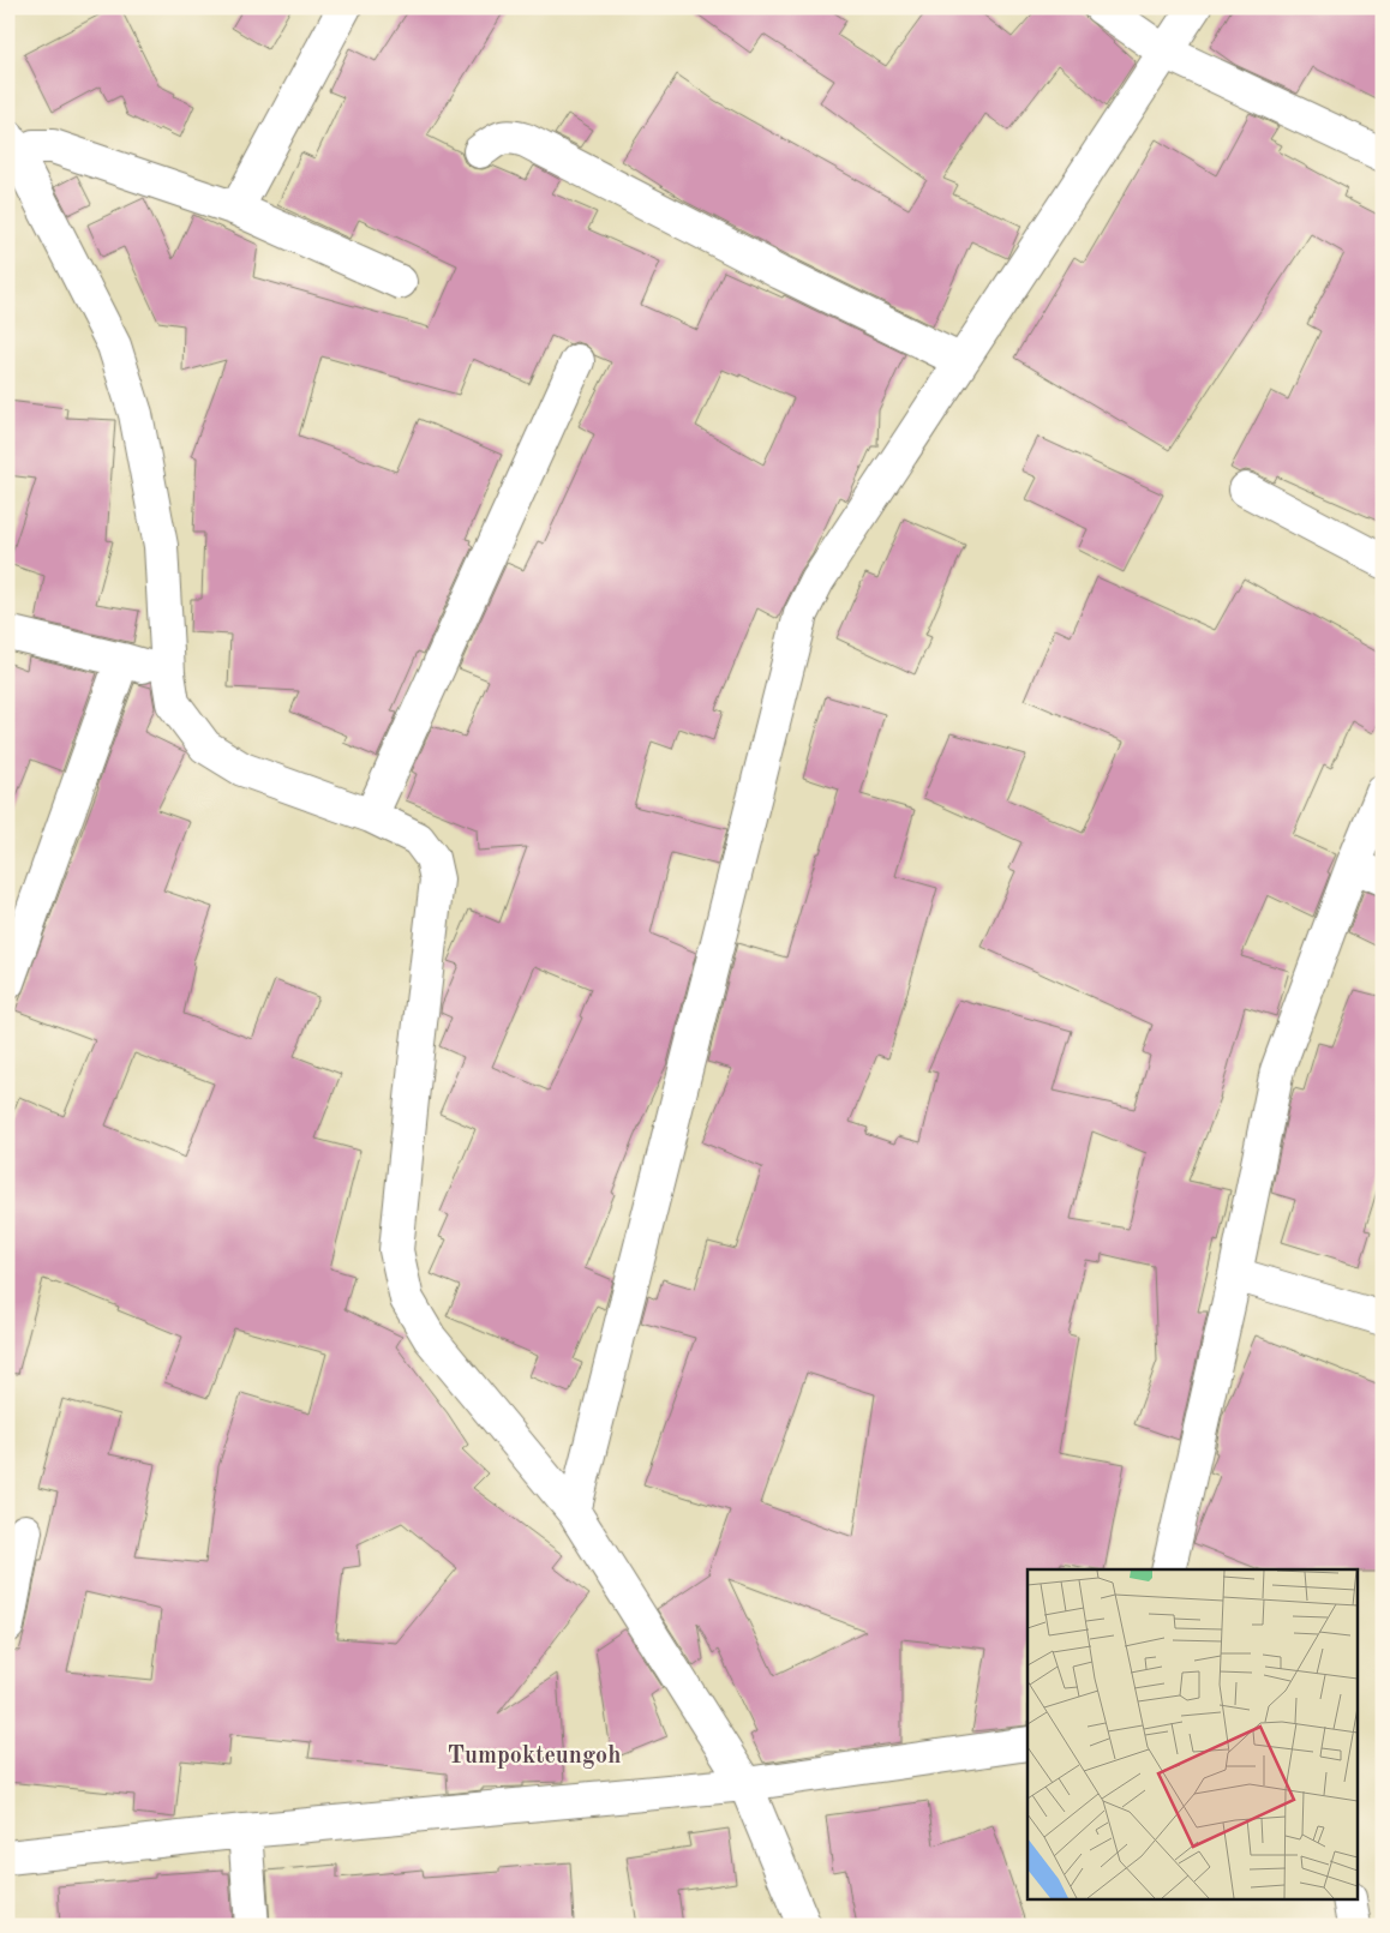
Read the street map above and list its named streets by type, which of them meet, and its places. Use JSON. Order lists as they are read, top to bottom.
{
  "districts": ["Tumpokteungoh"]
}
